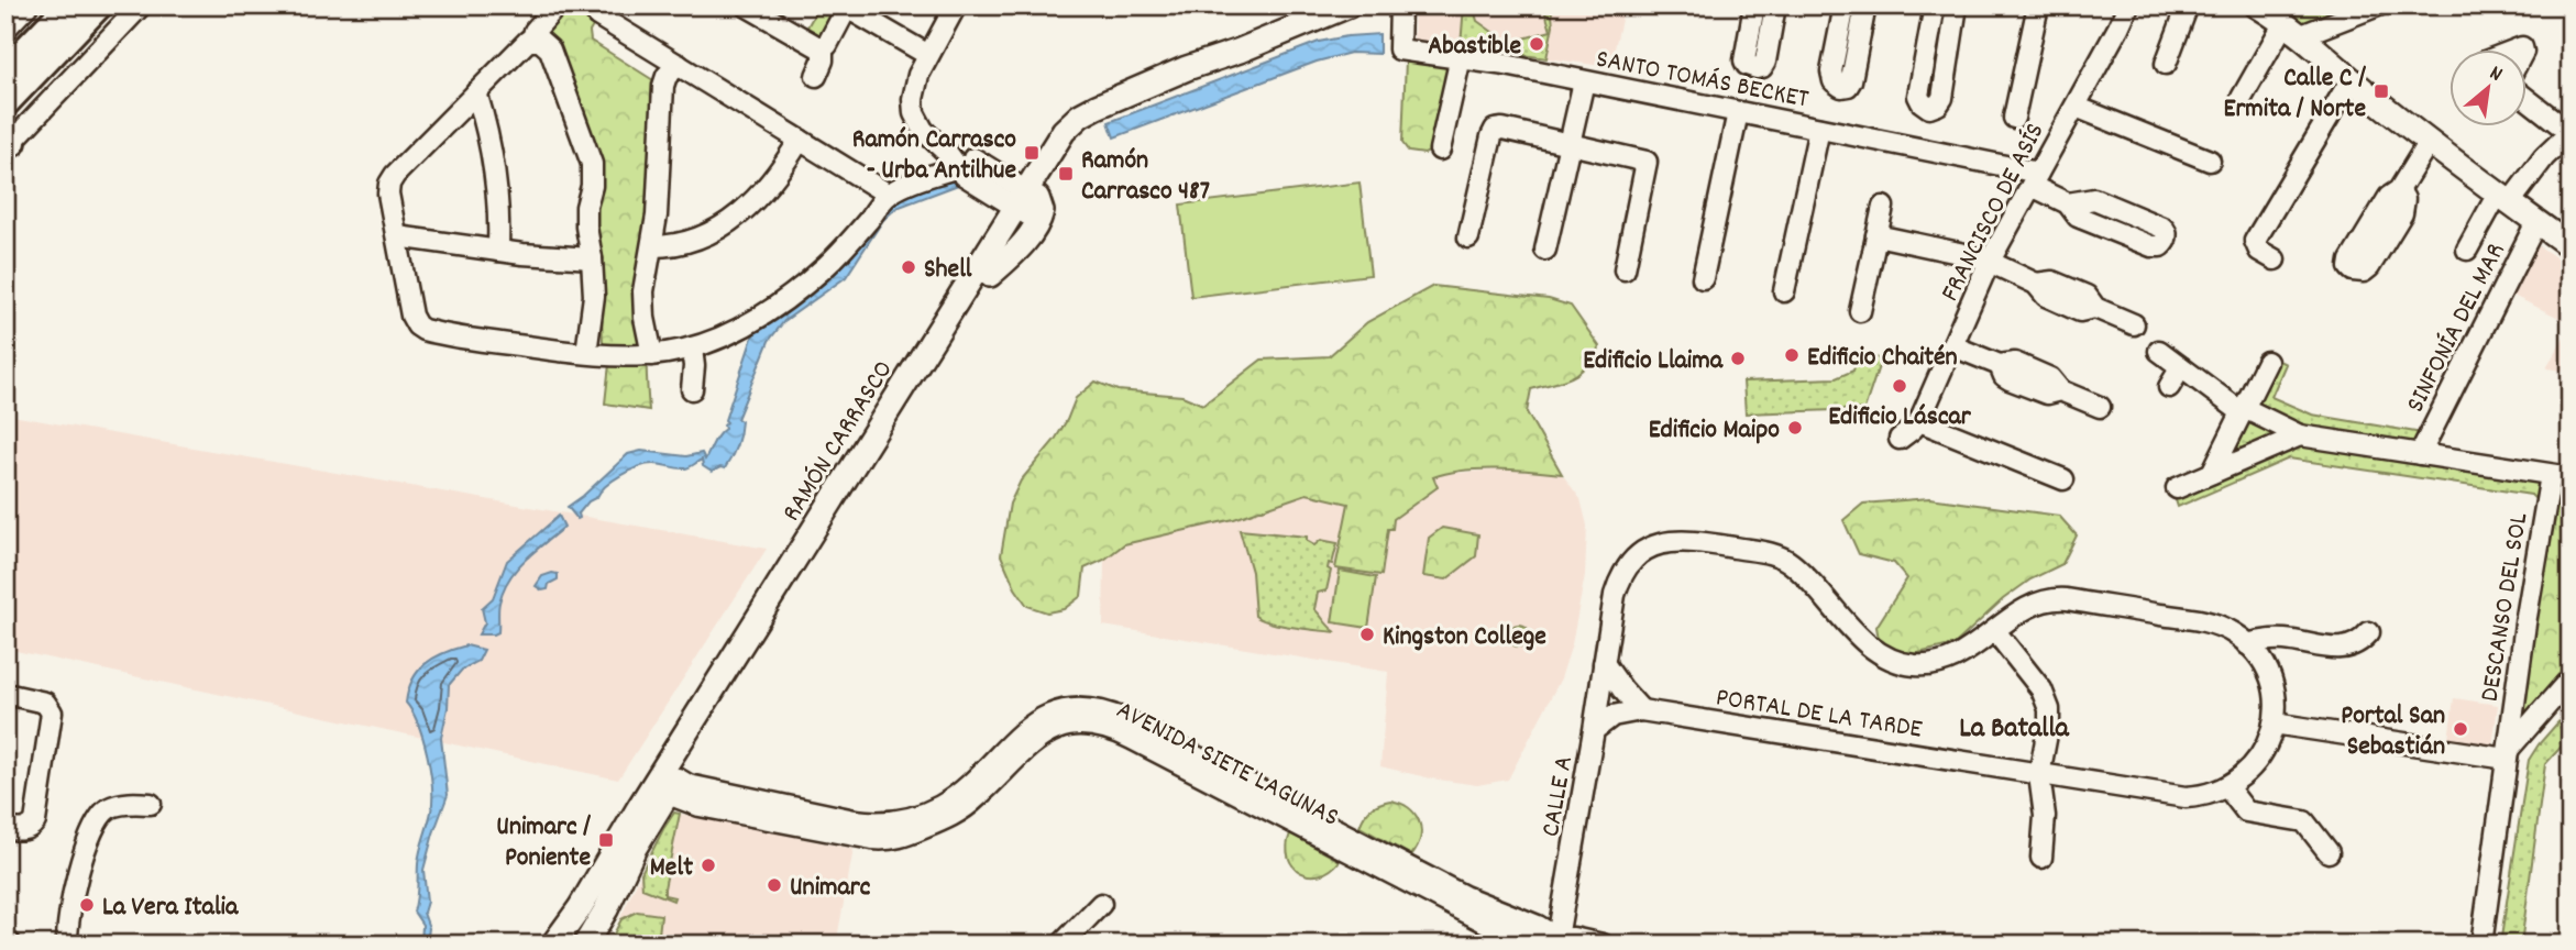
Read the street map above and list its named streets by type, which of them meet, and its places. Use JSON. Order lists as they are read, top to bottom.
{
  "streets": {
    "main road": ["RAMÓN CARRASCO"],
    "street": [
      "SANTO TOMÁS BECKET",
      "FRANCISCO DE ASÍS",
      "SINFONÍA DEL MAR",
      "DESCANSO DEL SOL",
      "PORTAL DE LA TARDE",
      "AVENIDA SIETE LAGUNAS",
      "CALLE A"
    ]
  },
  "crossings": [
    ["SANTO TOMÁS BECKET", "FRANCISCO DE ASÍS"],
    ["RAMÓN CARRASCO", "AVENIDA SIETE LAGUNAS"],
    ["PORTAL DE LA TARDE", "CALLE A"],
    ["AVENIDA SIETE LAGUNAS", "CALLE A"]
  ],
  "districts": ["La Batalla"],
  "places": {
    "other": [
      "Abastible",
      "Shell",
      "Edificio Chaitén",
      "Edificio Llaima",
      "Edificio Láscar",
      "Edificio Maipo",
      "Kingston College",
      "Portal San Sebastián",
      "Melt",
      "Unimarc",
      "La Vera Italia"
    ],
    "transit": [
      "Calle C / Ermita / Norte",
      "Ramón Carrasco - Urba Antilhue",
      "Ramón Carrasco 487",
      "Unimarc / Poniente"
    ]
  },
  "north": "top right"
}
